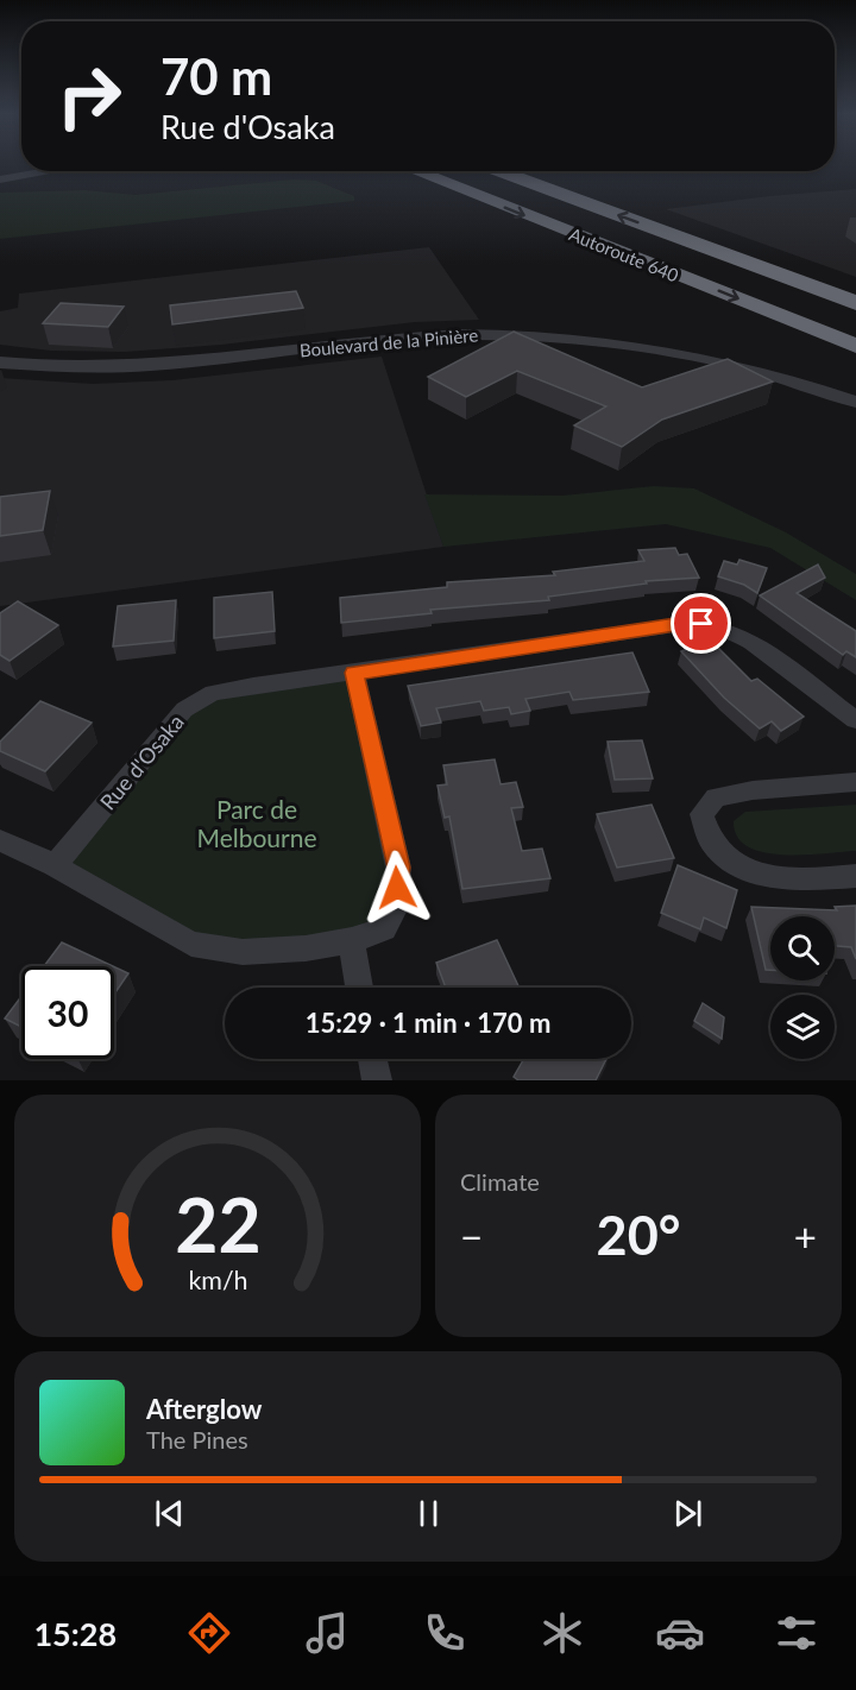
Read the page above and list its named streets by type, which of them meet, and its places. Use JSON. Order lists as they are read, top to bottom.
{
  "streets": {
    "highway": ["Autoroute 640"],
    "street": ["Boulevard de la Pinière", "Rue d'Osaka"]
  },
  "parks": ["Parc de Melbourne"],
  "page": {
    "turn": ["70 m", "Rue d'Osaka"],
    "limit": "30",
    "trip": "15:29 · 1 min · 170 m",
    "tile": "Climate",
    "heat": ["−", "20°", "+"],
    "song": ["Afterglow", "The Pines"],
    "tabs": "15:28",
    "gauge": ["22", "km/h"]
  }
}
